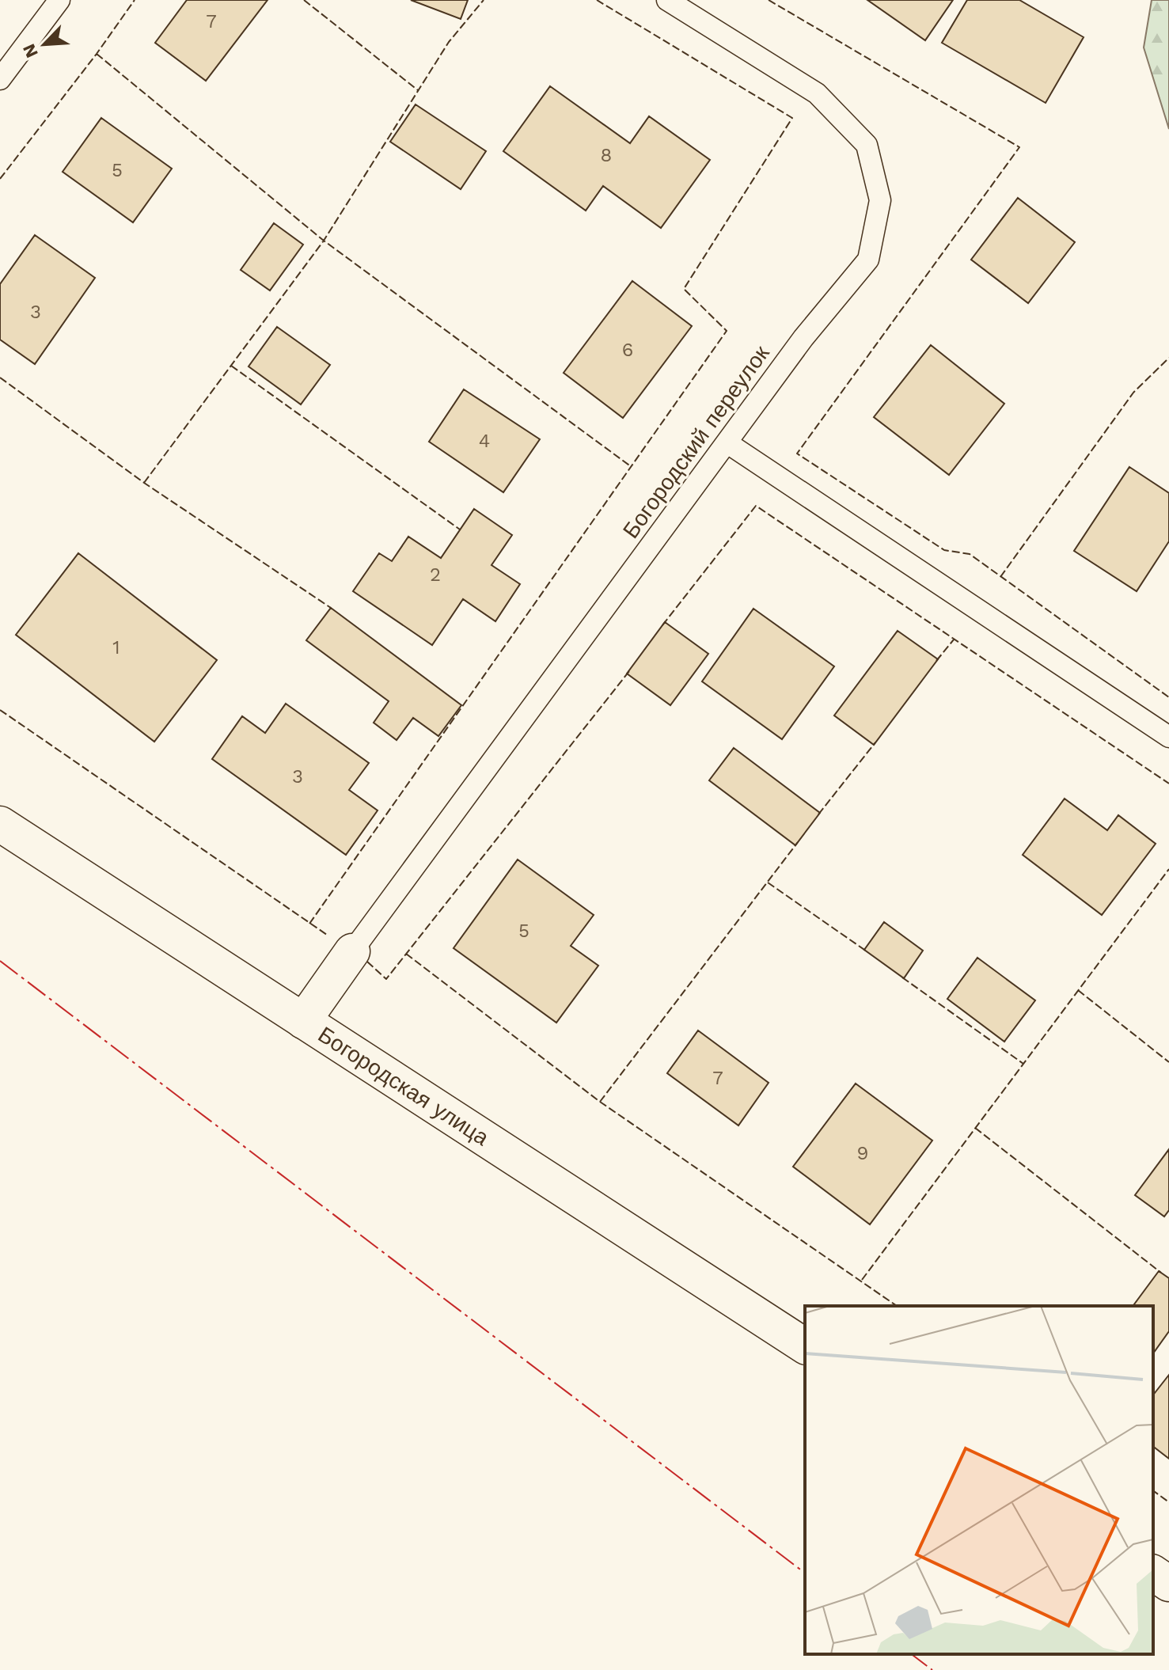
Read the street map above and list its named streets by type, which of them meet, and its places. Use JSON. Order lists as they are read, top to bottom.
{
  "streets": {
    "street": ["Богородская улица"],
    "lane": ["Богородский переулок"]
  },
  "house_numbers": [
    "7",
    "8",
    "5",
    "3",
    "6",
    "4",
    "2",
    "1",
    "3",
    "5",
    "7",
    "9"
  ],
  "north": "bottom left"
}
